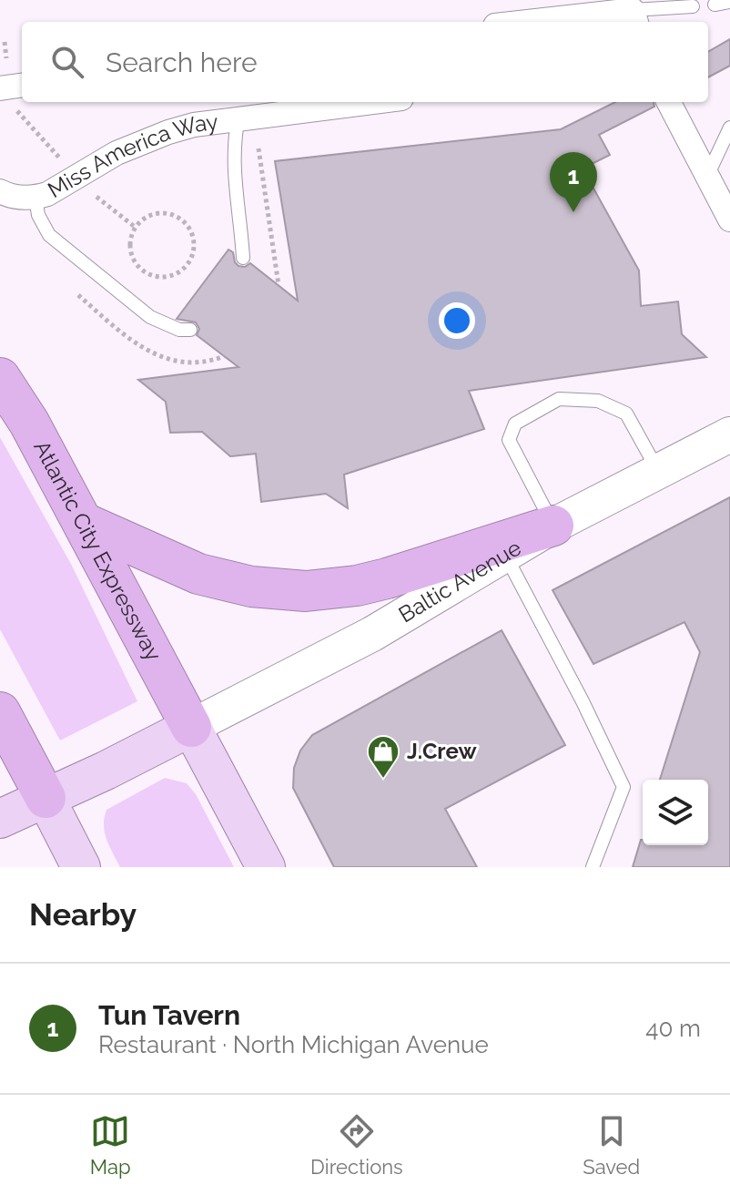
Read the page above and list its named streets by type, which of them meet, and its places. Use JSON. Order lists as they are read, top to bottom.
{
  "streets": {
    "highway": ["Atlantic City Expressway"],
    "street": ["Miss America Way", "Baltic Avenue"]
  },
  "crossings": [
    ["Atlantic City Expressway", "Baltic Avenue"]
  ],
  "places": {
    "shop": ["J.Crew"]
  },
  "page": {
    "search": "Search here",
    "pins": "1",
    "heading": "Nearby",
    "list": [
      {
        "mark": "1",
        "name": "Tun Tavern",
        "note": "Restaurant · North Michigan Avenue",
        "value": "40 m"
      }
    ],
    "nav": ["Map", "Directions", "Saved"]
  }
}
